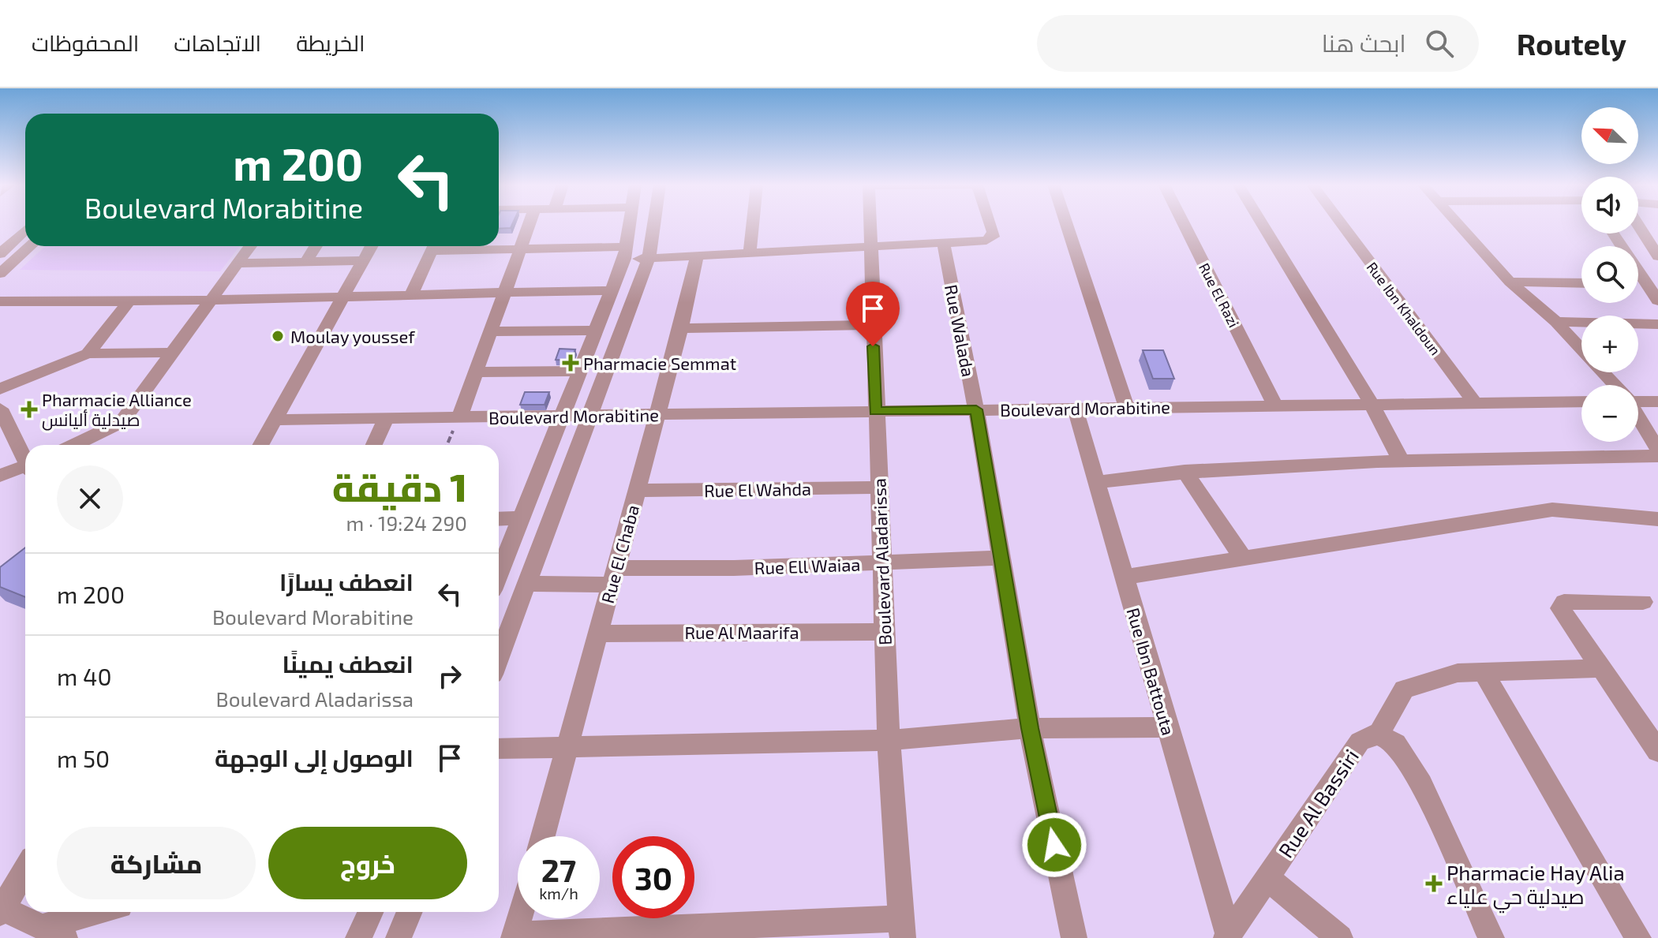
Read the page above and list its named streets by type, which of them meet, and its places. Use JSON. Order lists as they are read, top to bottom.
{
  "streets": {
    "street": [
      "Rue El Razi",
      "Rue Ibn Khaldoun",
      "Rue Walada",
      "Boulevard Morabitine",
      "Rue El Wahda",
      "Rue El Chaba",
      "Boulevard Aladarissa",
      "Rue Ell Waiaa",
      "Rue Al Maarifa",
      "Rue Ibn Battouta",
      "Rue Al Bassiri"
    ]
  },
  "crossings": [
    ["Rue El Razi", "Boulevard Morabitine"],
    ["Rue Ibn Khaldoun", "Boulevard Morabitine"],
    ["Rue Walada", "Boulevard Morabitine"],
    ["Rue Walada", "Rue Ell Waiaa"],
    ["Boulevard Morabitine", "Rue El Chaba"],
    ["Boulevard Morabitine", "Boulevard Aladarissa"],
    ["Boulevard Morabitine", "Rue Ibn Battouta"],
    ["Rue El Wahda", "Rue El Chaba"],
    ["Rue El Wahda", "Boulevard Aladarissa"],
    ["Rue El Chaba", "Rue Ell Waiaa"],
    ["Rue El Chaba", "Rue Al Maarifa"],
    ["Boulevard Aladarissa", "Rue Ell Waiaa"],
    ["Boulevard Aladarissa", "Rue Al Maarifa"],
    ["Rue Ibn Battouta", "Rue Al Bassiri"]
  ],
  "places": {
    "other": ["Moulay youssef"],
    "health": ["Pharmacie Semmat", "Pharmacie Alliance صيدلية أليانس", "Pharmacie Hay Alia صيدلية حي علياء"]
  },
  "north": "top left",
  "page": {
    "header": "Routely",
    "search": "ابحث هنا",
    "nav": ["الخريطة", "الاتجاهات", "المحفوظات"],
    "map_buttons": ["+", "−"],
    "turn": ["200 m", "Boulevard Morabitine"],
    "heading": ["1 دقيقة", "290 m · 19:24"],
    "list": [
      {
        "name": "انعطف يسارًا",
        "note": "Boulevard Morabitine",
        "value": "200 m"
      },
      {
        "name": "انعطف يمينًا",
        "note": "Boulevard Aladarissa",
        "value": "40 m"
      },
      {
        "name": "الوصول إلى الوجهة",
        "value": "50 m"
      }
    ],
    "buttons": ["خروج", "مشاركة"],
    "speed": "27 km/h",
    "limit": "30"
  }
}
